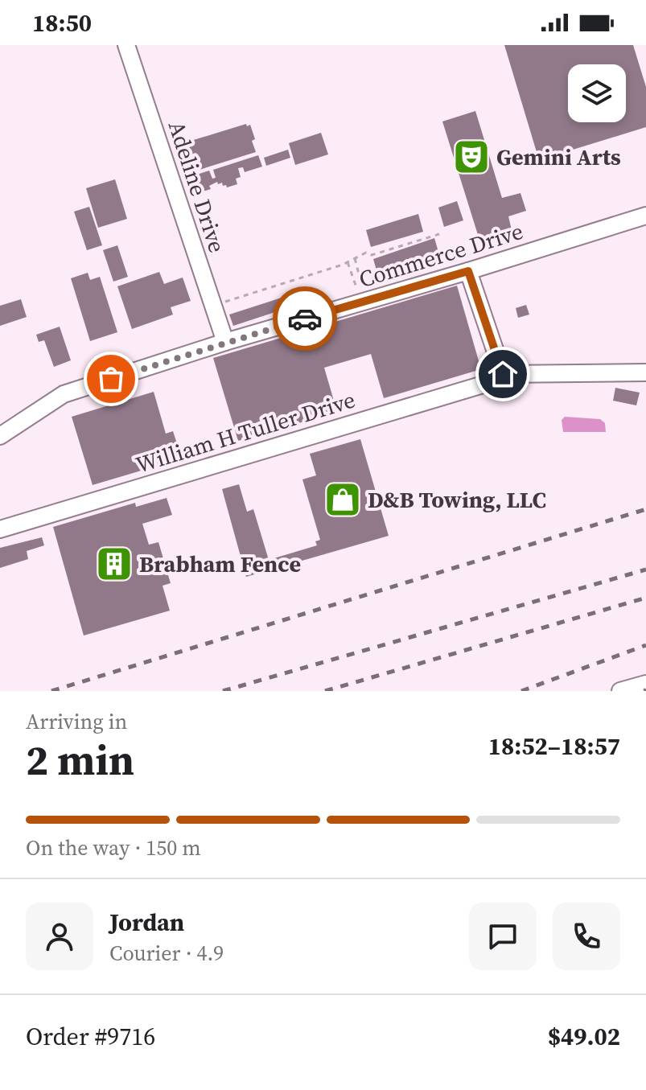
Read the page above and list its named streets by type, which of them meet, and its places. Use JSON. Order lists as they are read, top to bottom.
{
  "streets": {
    "street": ["Adeline Drive", "Commerce Drive", "William H Tuller Drive"]
  },
  "crossings": [
    ["Adeline Drive", "Commerce Drive"]
  ],
  "places": {
    "theatre": ["Gemini Arts"],
    "shop": ["D&B Towing, LLC"],
    "building": ["Brabham Fence"]
  },
  "page": {
    "status": "18:50",
    "heading": ["2 min", "Arriving in", "18:52–18:57"],
    "panel": [
      "Jordan",
      "Courier · 4.9",
      "Order #9716",
      "$49.02"
    ],
    "bar": "On the way · 150 m"
  }
}
